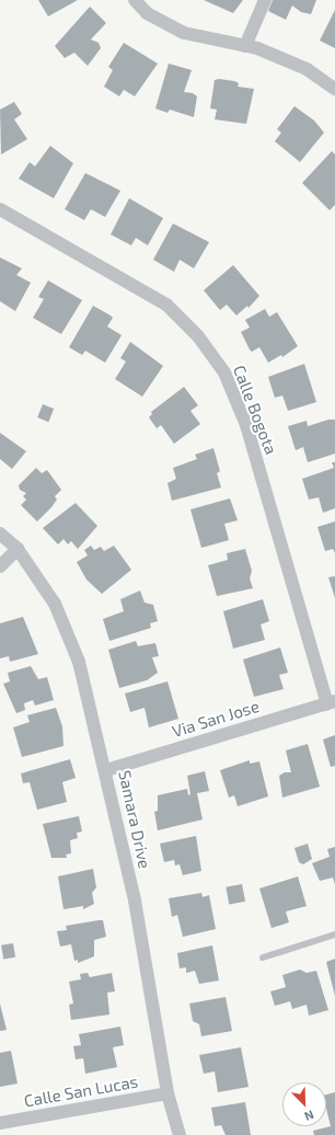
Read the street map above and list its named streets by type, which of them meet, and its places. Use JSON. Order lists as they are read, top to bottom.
{
  "streets": {
    "street": [
      "Calle Bogota",
      "Via San Jose",
      "Samara Drive",
      "Calle San Lucas"
    ]
  },
  "crossings": [
    ["Calle Bogota", "Via San Jose"],
    ["Via San Jose", "Samara Drive"],
    ["Samara Drive", "Calle San Lucas"]
  ],
  "north": "bottom right"
}
